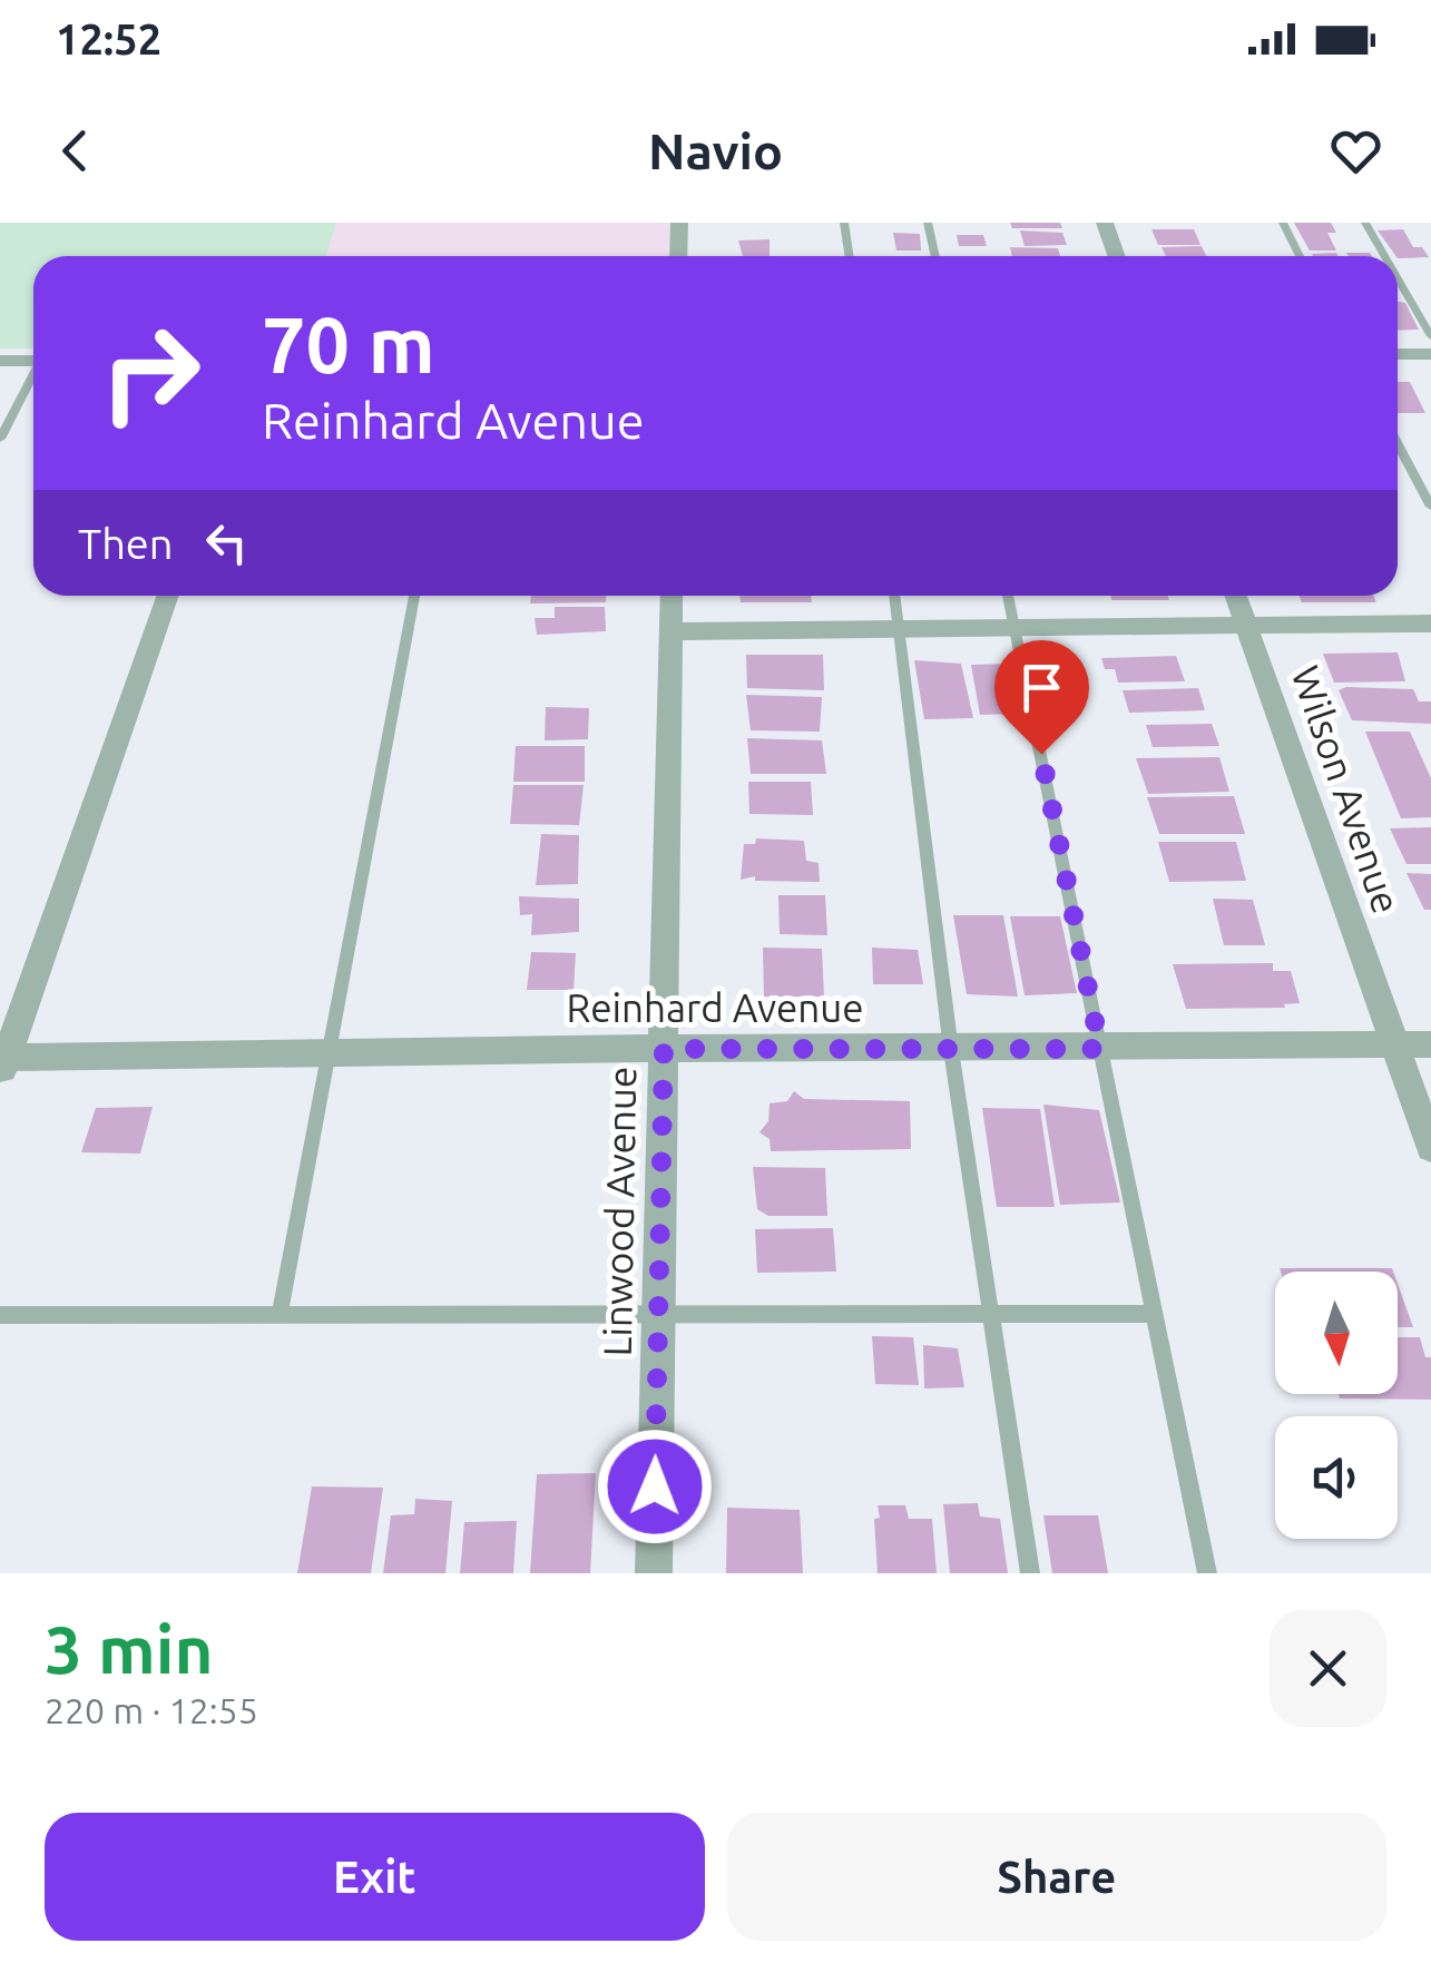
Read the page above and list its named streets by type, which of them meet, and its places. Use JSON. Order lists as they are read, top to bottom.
{
  "streets": {
    "street": ["Wilson Avenue", "Reinhard Avenue", "Linwood Avenue"]
  },
  "crossings": [
    ["Wilson Avenue", "Reinhard Avenue"],
    ["Reinhard Avenue", "Linwood Avenue"]
  ],
  "north": "bottom",
  "page": {
    "status": "12:52",
    "header": "Navio",
    "turn": ["70 m", "Reinhard Avenue"],
    "then": "Then",
    "heading": ["3 min", "220 m · 12:55"],
    "buttons": ["Exit", "Share"]
  }
}
